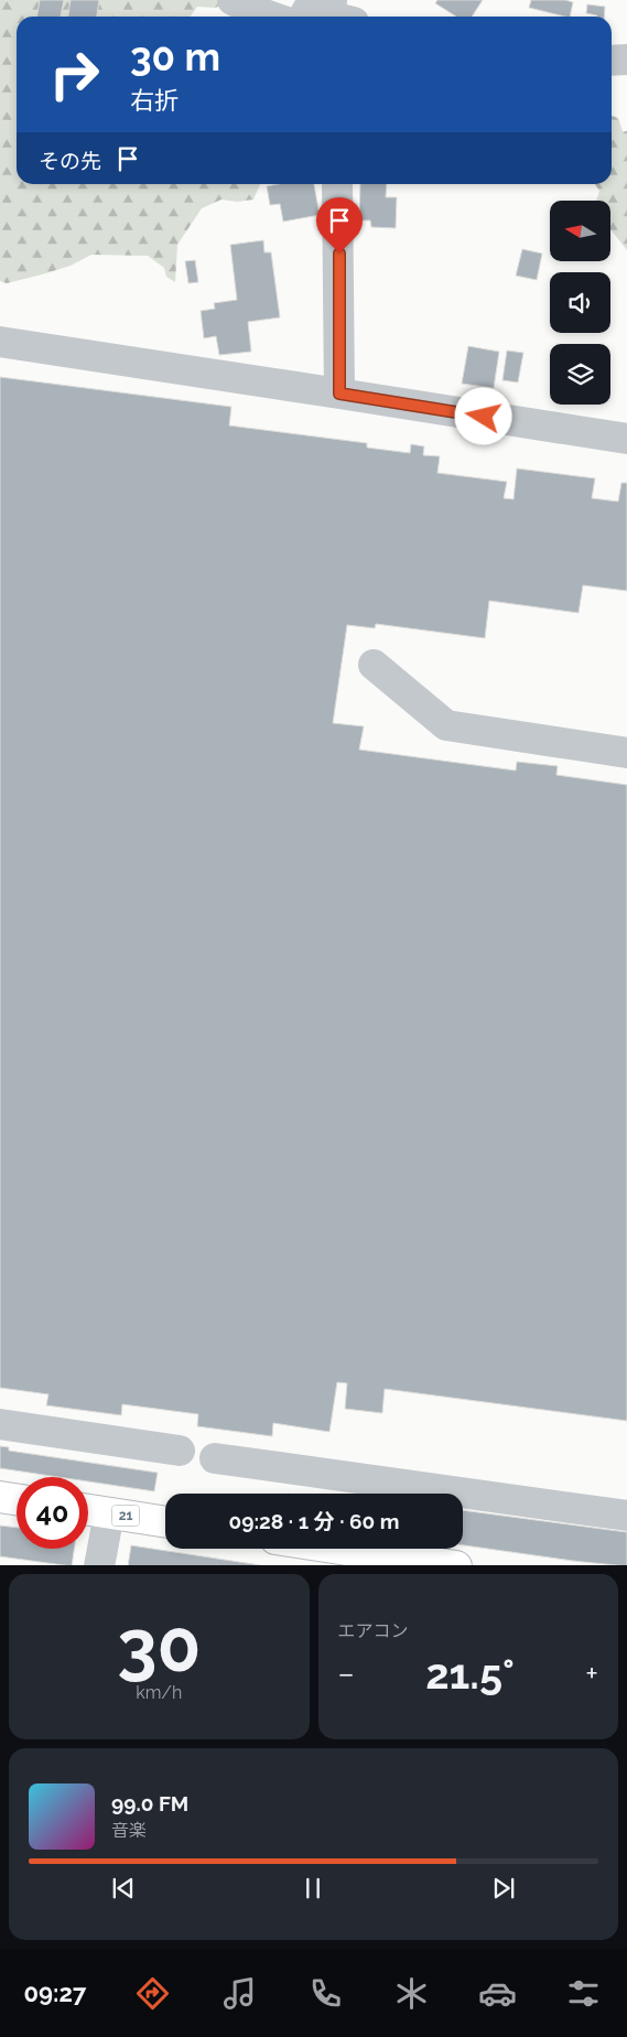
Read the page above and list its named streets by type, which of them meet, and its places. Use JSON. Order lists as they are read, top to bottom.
{
  "streets": {
    "main road": ["21"]
  },
  "north": "left",
  "page": {
    "turn": ["30 m", "右折"],
    "then": "その先",
    "limit": "40",
    "trip": "09:28 · 1 分 · 60 m",
    "tile": [
      ["30", "km/h"],
      "エアコン"
    ],
    "heat": ["−", "21.5°", "+"],
    "song": ["99.0 FM", "音楽"],
    "tabs": "09:27"
  }
}
